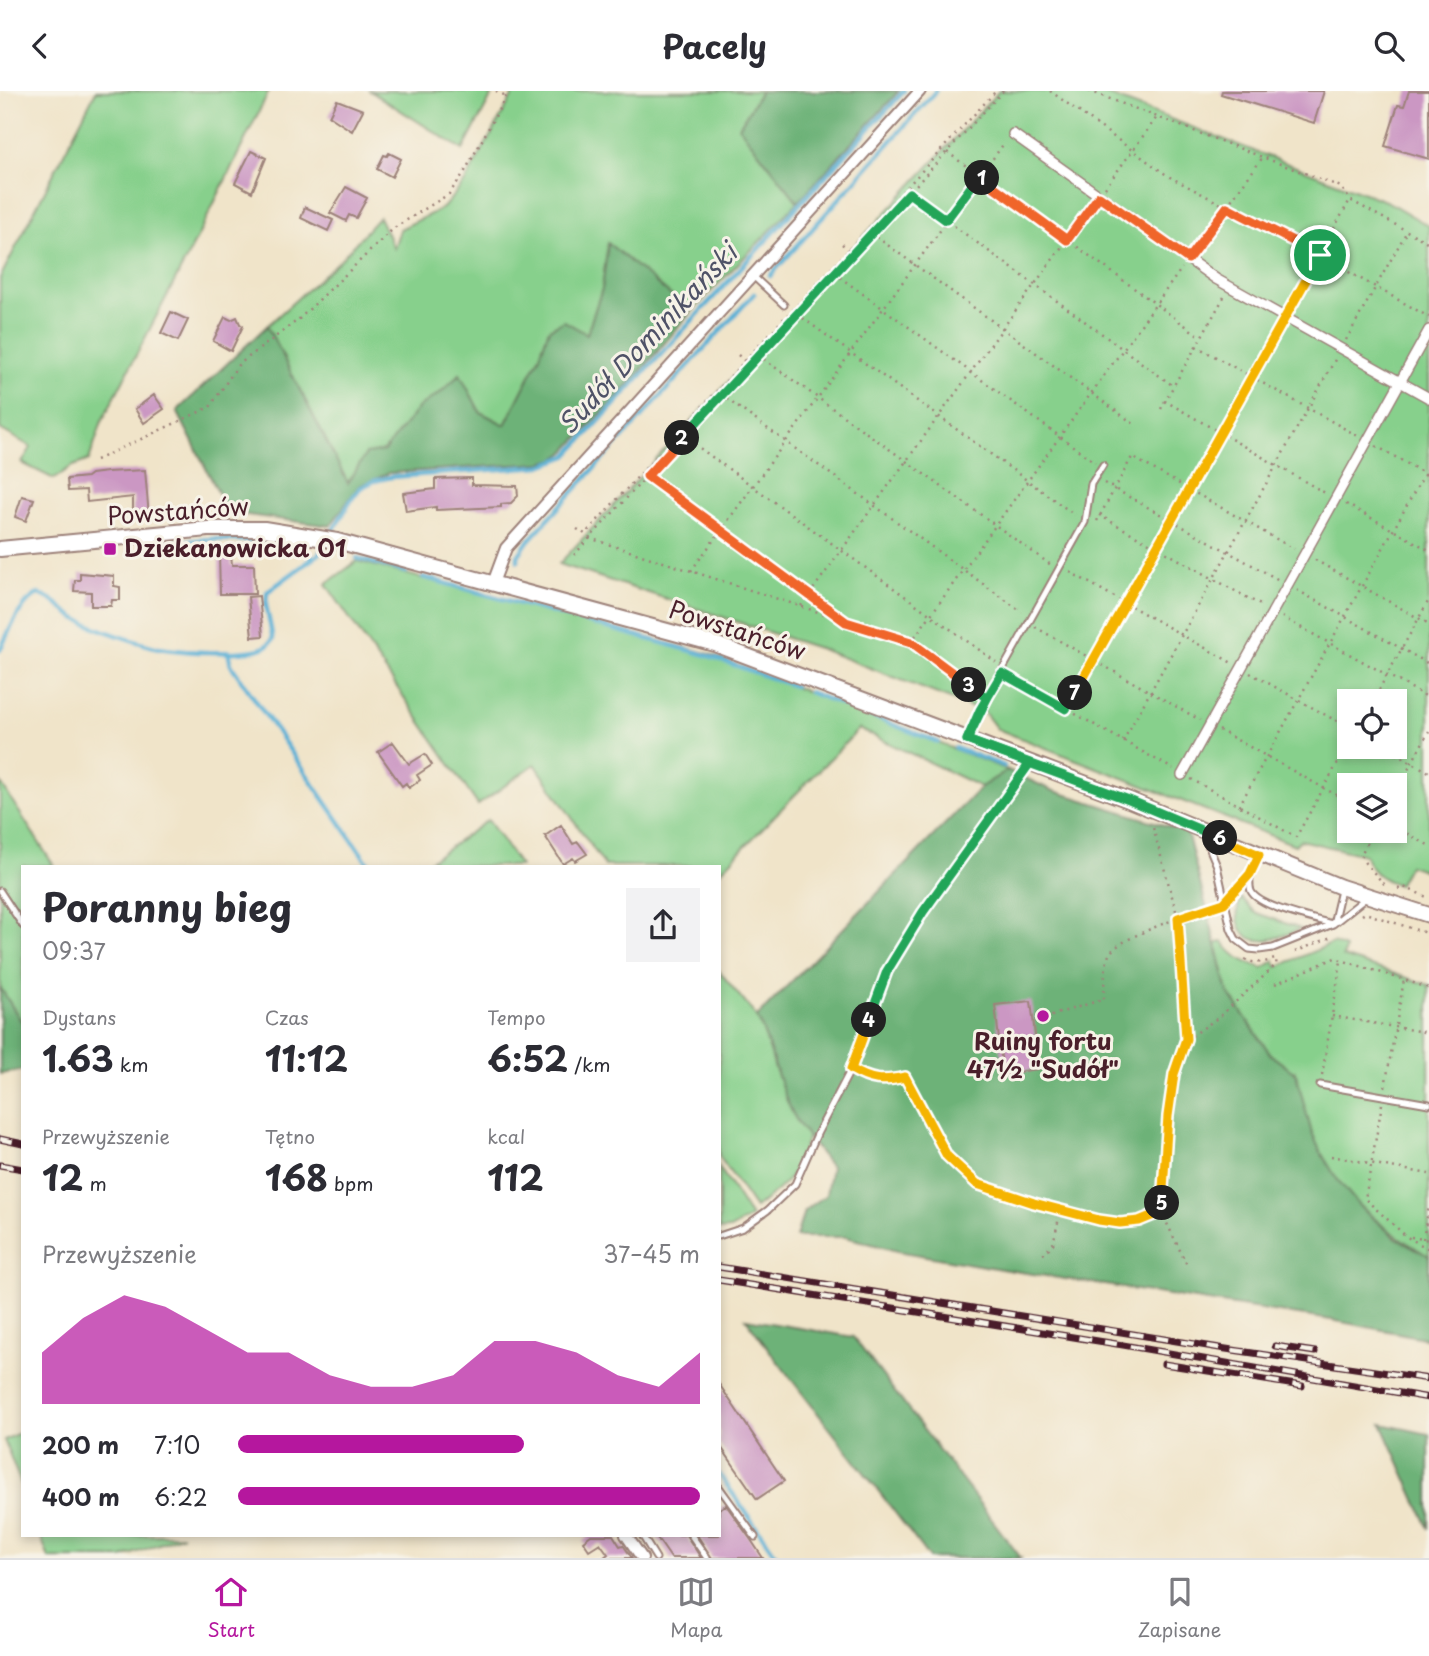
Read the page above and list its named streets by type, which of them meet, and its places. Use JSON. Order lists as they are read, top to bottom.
{
  "streets": {
    "street": ["Powstańców"]
  },
  "water": ["Sudół Dominikański"],
  "places": {
    "transit": ["Dziekanowicka 01"],
    "other": ["Ruiny fortu 47½ \"Sudół\""]
  },
  "page": {
    "header": "Pacely",
    "pins": [
      "1",
      "2",
      "3",
      "7",
      "6",
      "4",
      "5"
    ],
    "heading": ["Poranny bieg", "09:37"],
    "stats": [
      ["Dystans", "1.63 km"],
      ["Czas", "11:12"],
      ["Tempo", "6:52 /km"],
      ["Przewyższenie", "12 m"],
      ["Tętno", "168 bpm"],
      ["kcal", "112"]
    ],
    "chart": ["Przewyższenie", "37–45 m"],
    "list": [
      {
        "name": "200 m",
        "note": "7:10"
      },
      {
        "name": "400 m",
        "note": "6:22"
      }
    ],
    "tabs": ["Start", "Mapa", "Zapisane"]
  }
}
